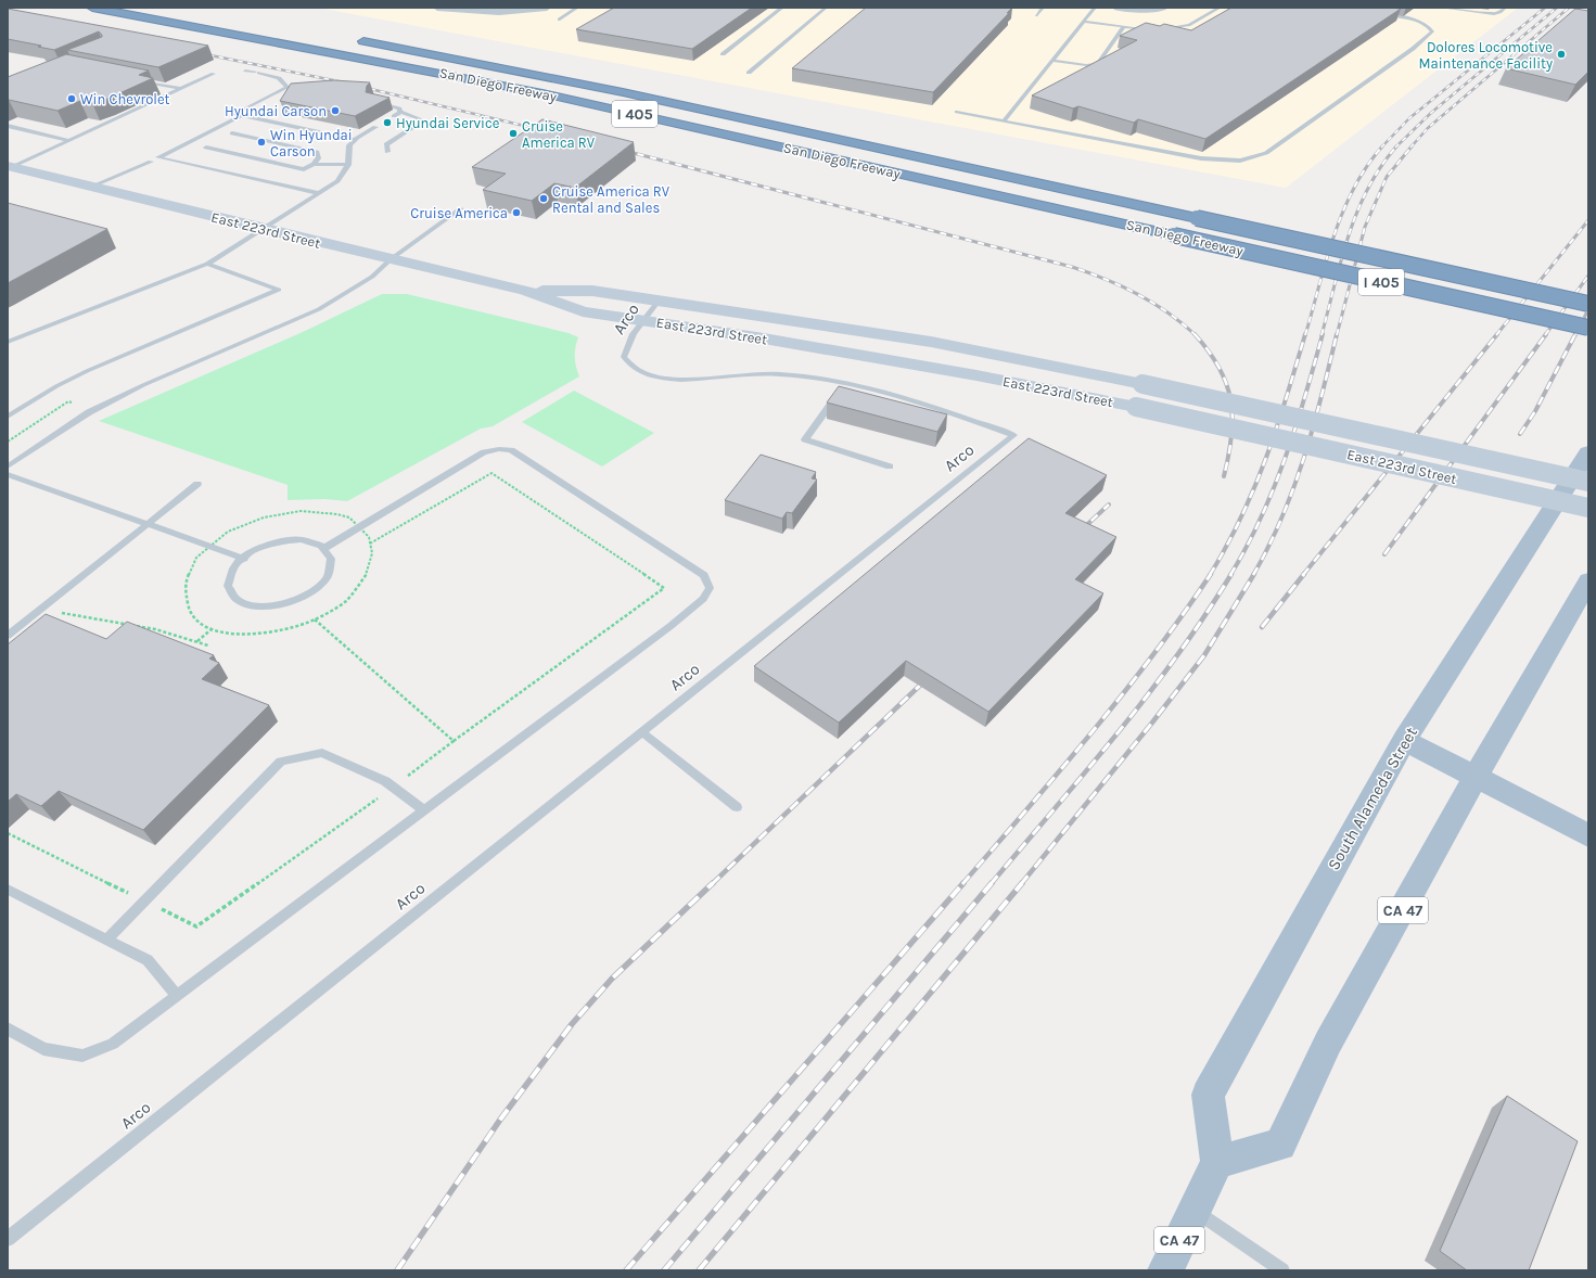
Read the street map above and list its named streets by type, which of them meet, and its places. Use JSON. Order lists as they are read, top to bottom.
{
  "streets": {
    "highway": ["San Diego Freeway", "I 405"],
    "main road": ["East 223rd Street", "South Alameda Street", "CA 47"],
    "lane": ["Arco"]
  },
  "crossings": [
    ["East 223rd Street", "Arco"],
    ["South Alameda Street", "CA 47"]
  ],
  "places": [
    "Dolores Locomotive Maintenance Facility",
    "Win Chevrolet",
    "Hyundai Carson",
    "Hyundai Service",
    "Cruise America RV",
    "Win Hyundai Carson",
    "Cruise America RV Rental and Sales",
    "Cruise America"
  ]
}
